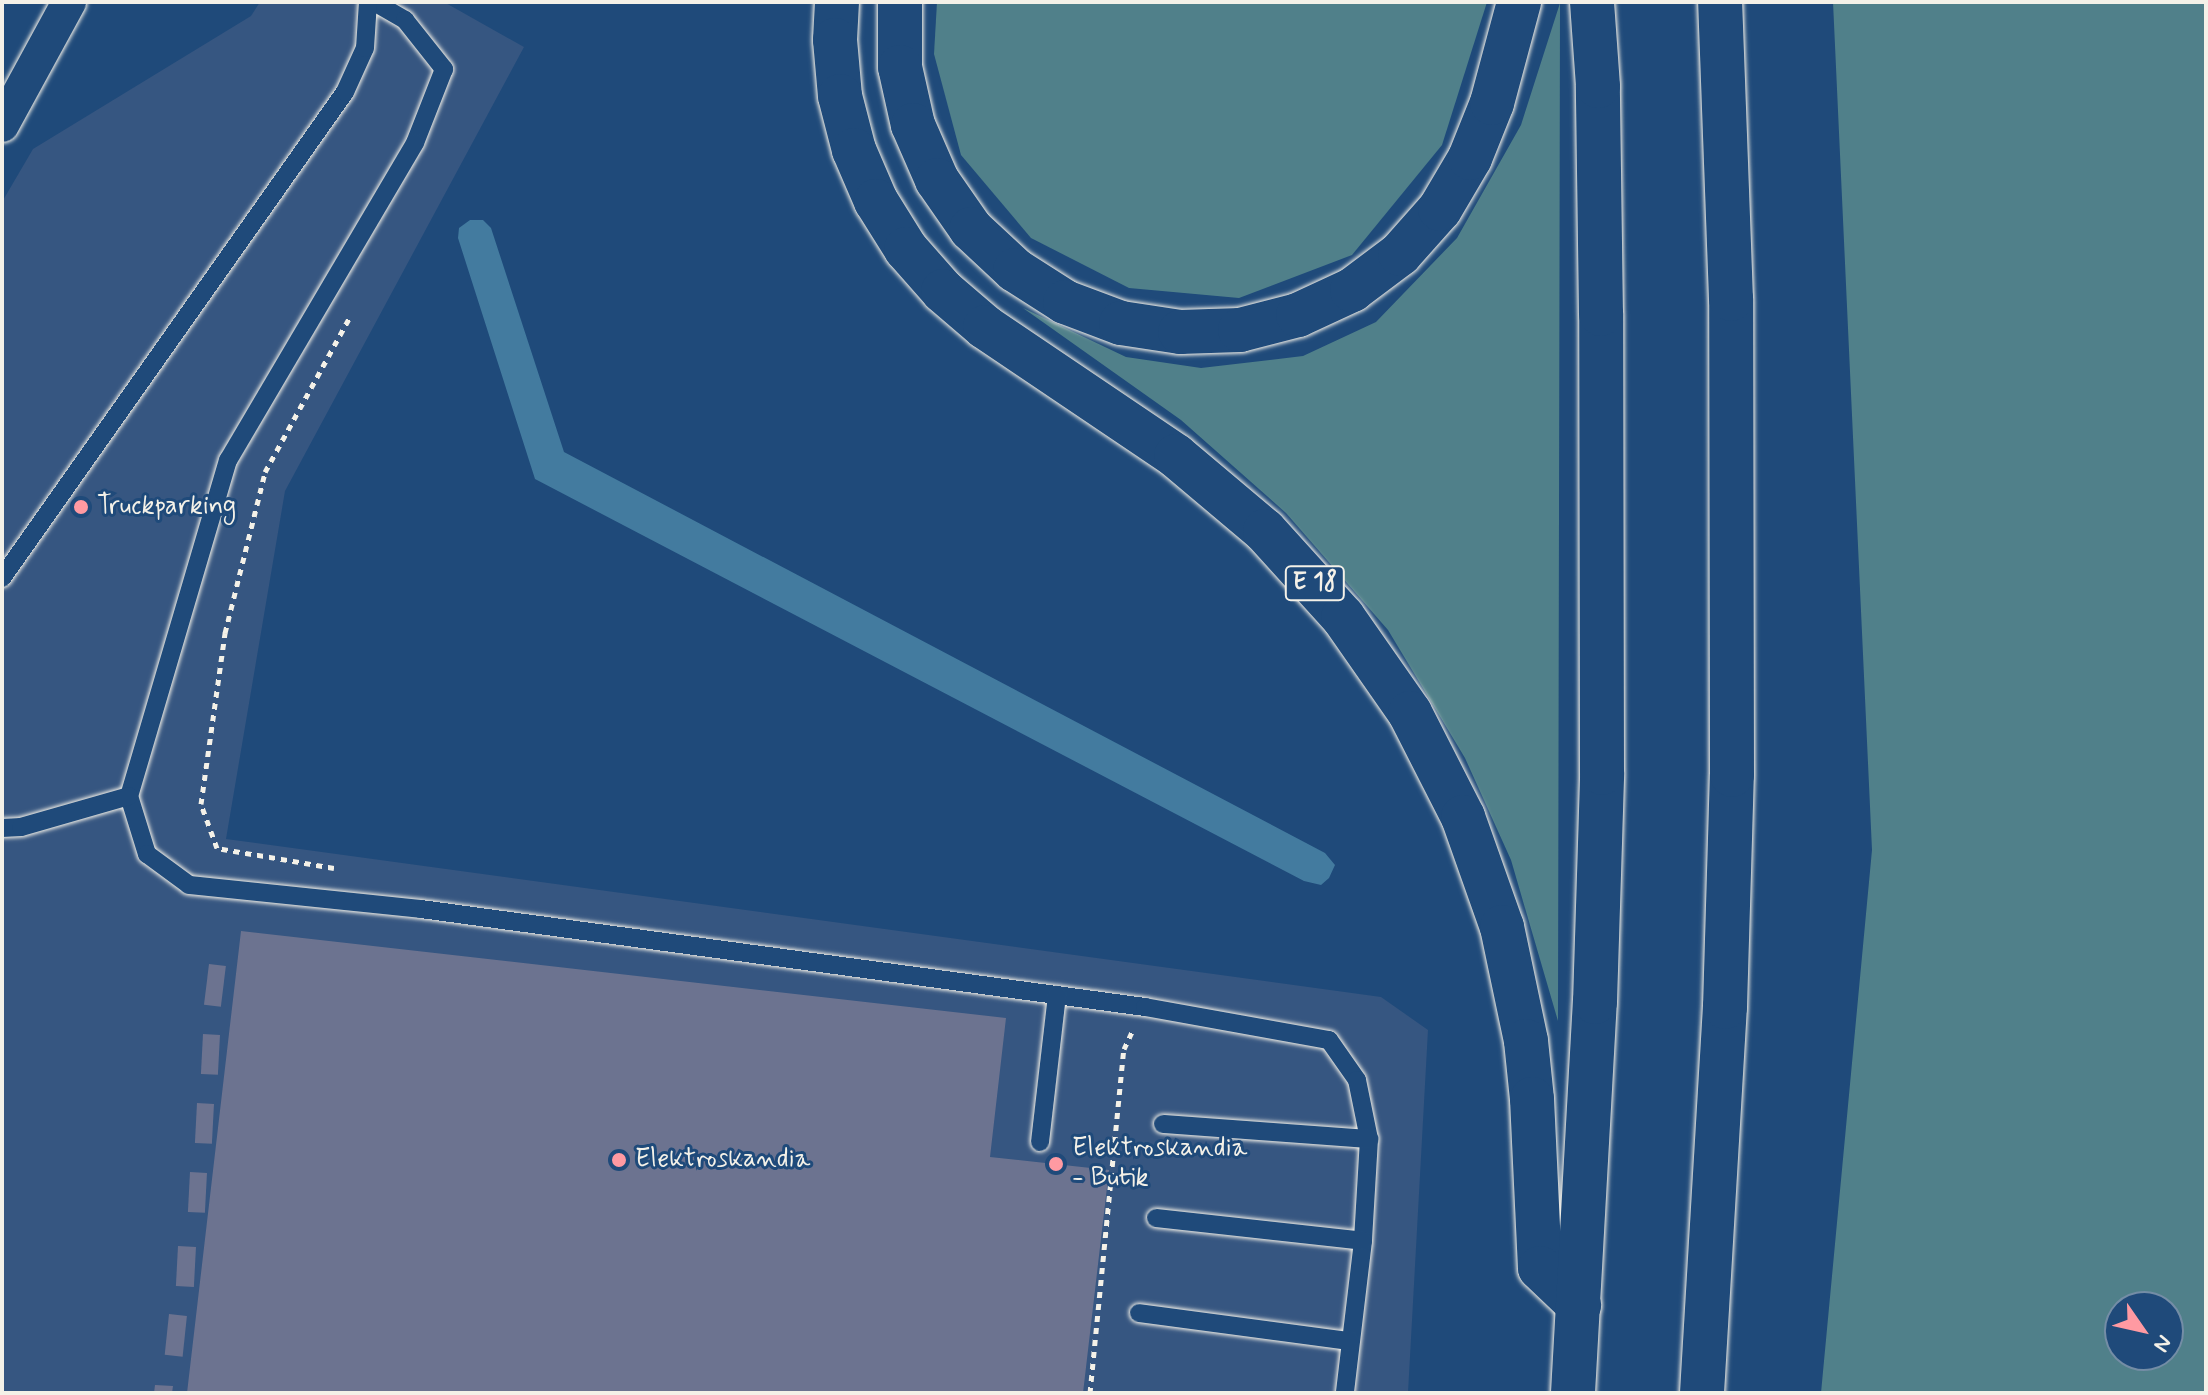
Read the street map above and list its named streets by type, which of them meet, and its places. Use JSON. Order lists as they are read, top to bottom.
{
  "streets": {
    "highway": ["E 18"]
  },
  "places": ["Truckparking", "Elektroskandia", "Elektroskandia - Butik"],
  "north": "bottom right"
}
